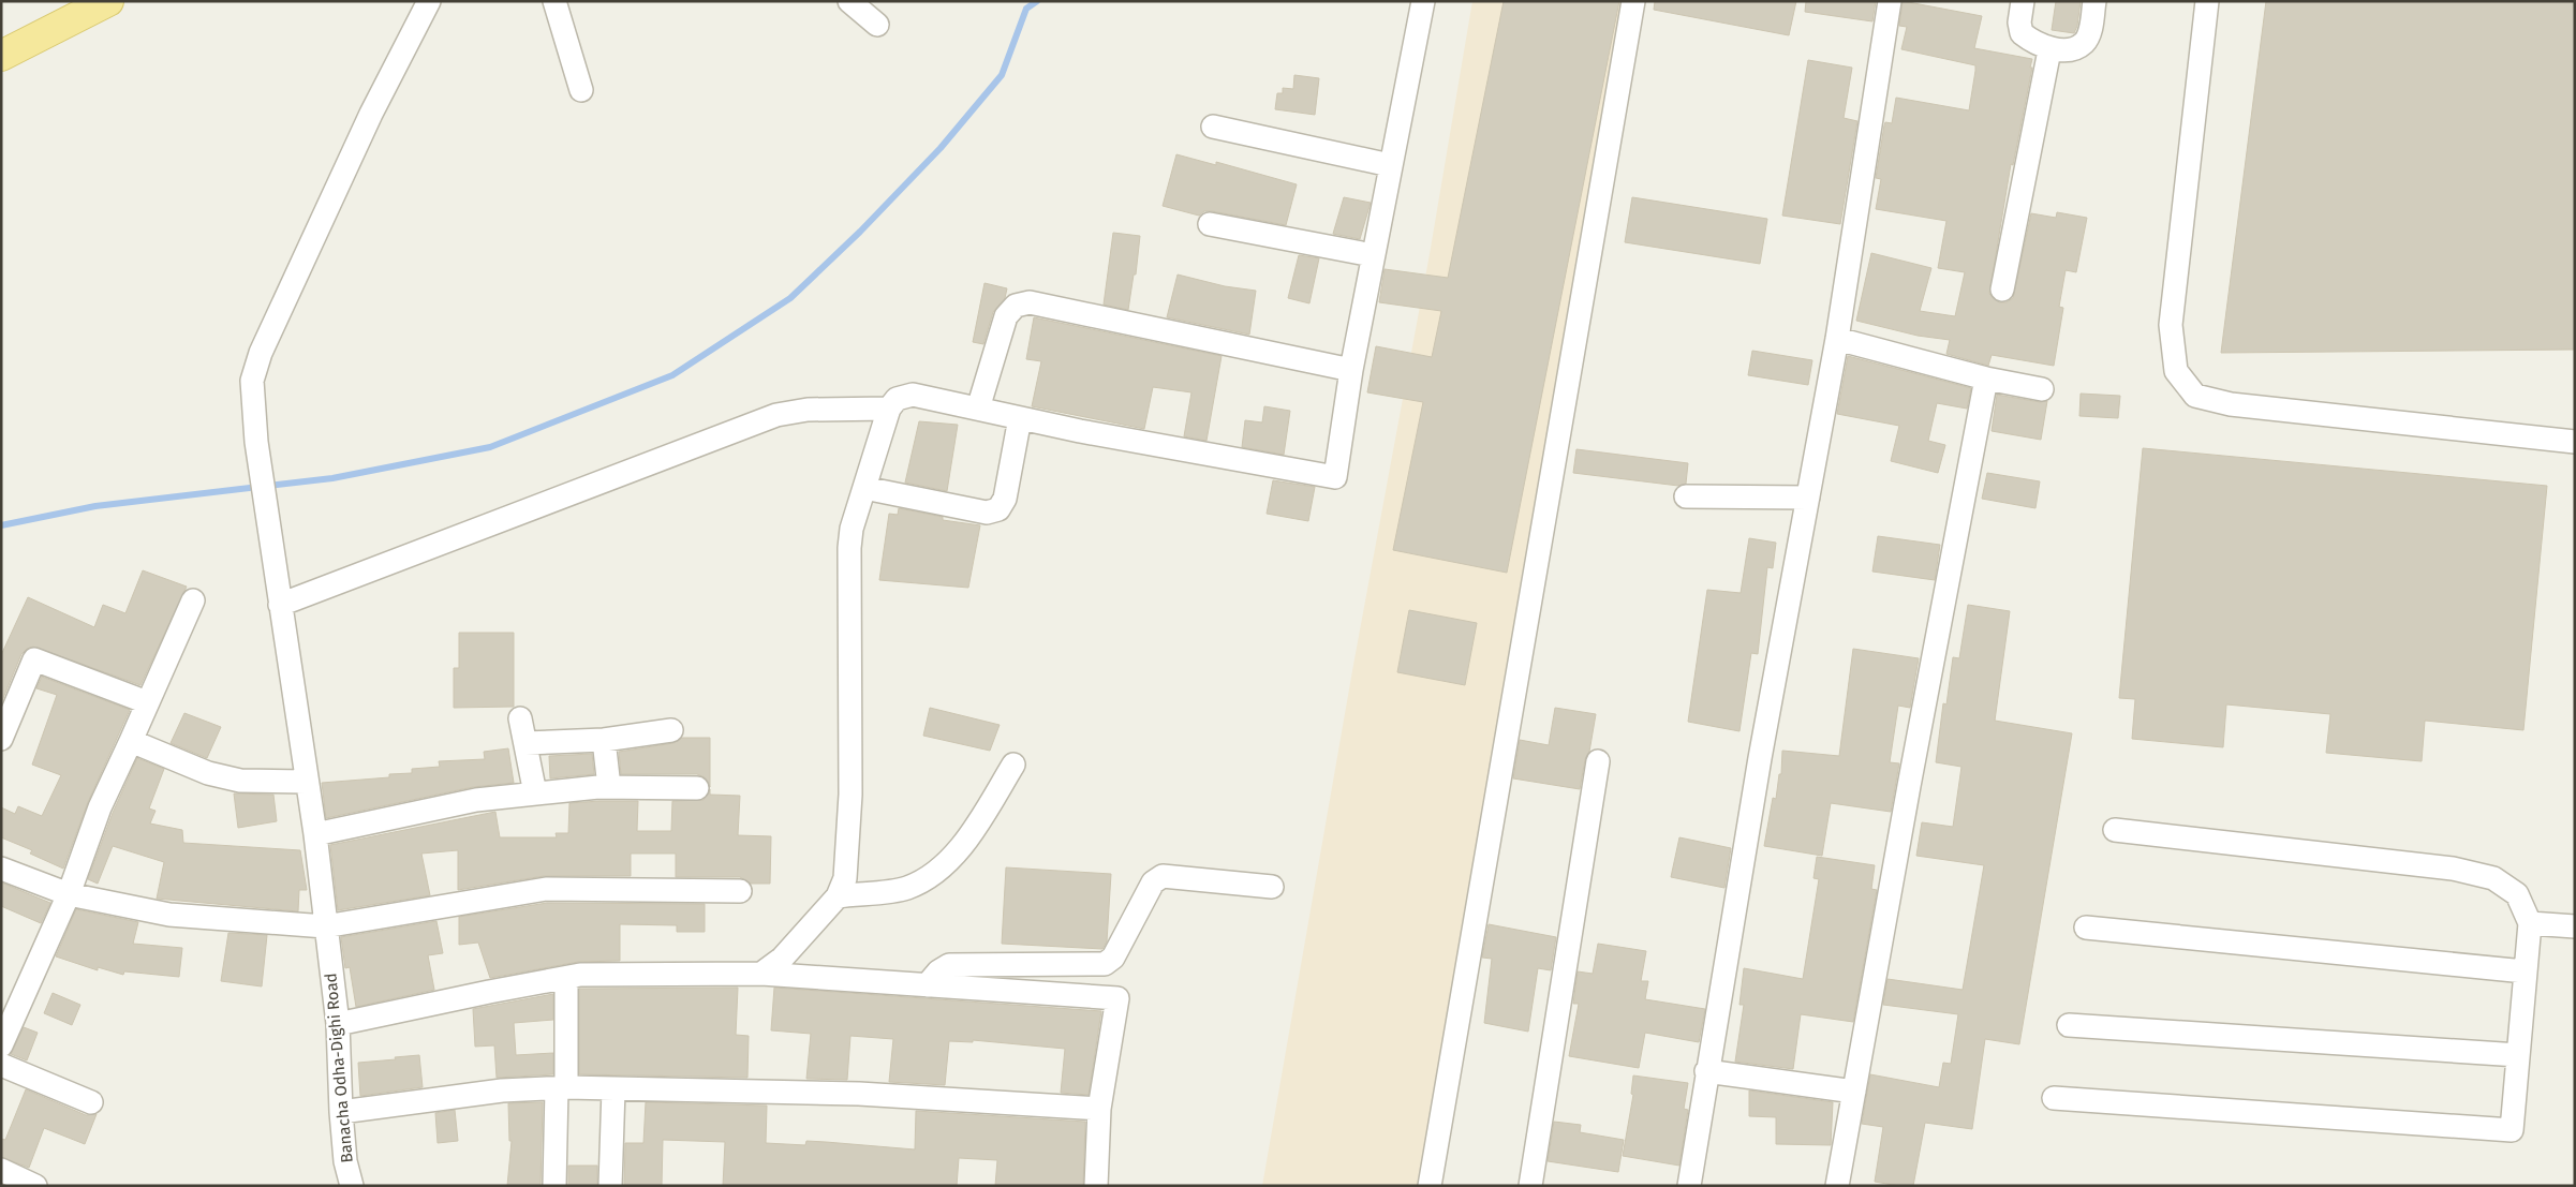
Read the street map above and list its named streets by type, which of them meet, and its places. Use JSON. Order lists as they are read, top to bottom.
{
  "streets": {
    "street": ["Banacha Odha-Dighi Road"]
  }
}
